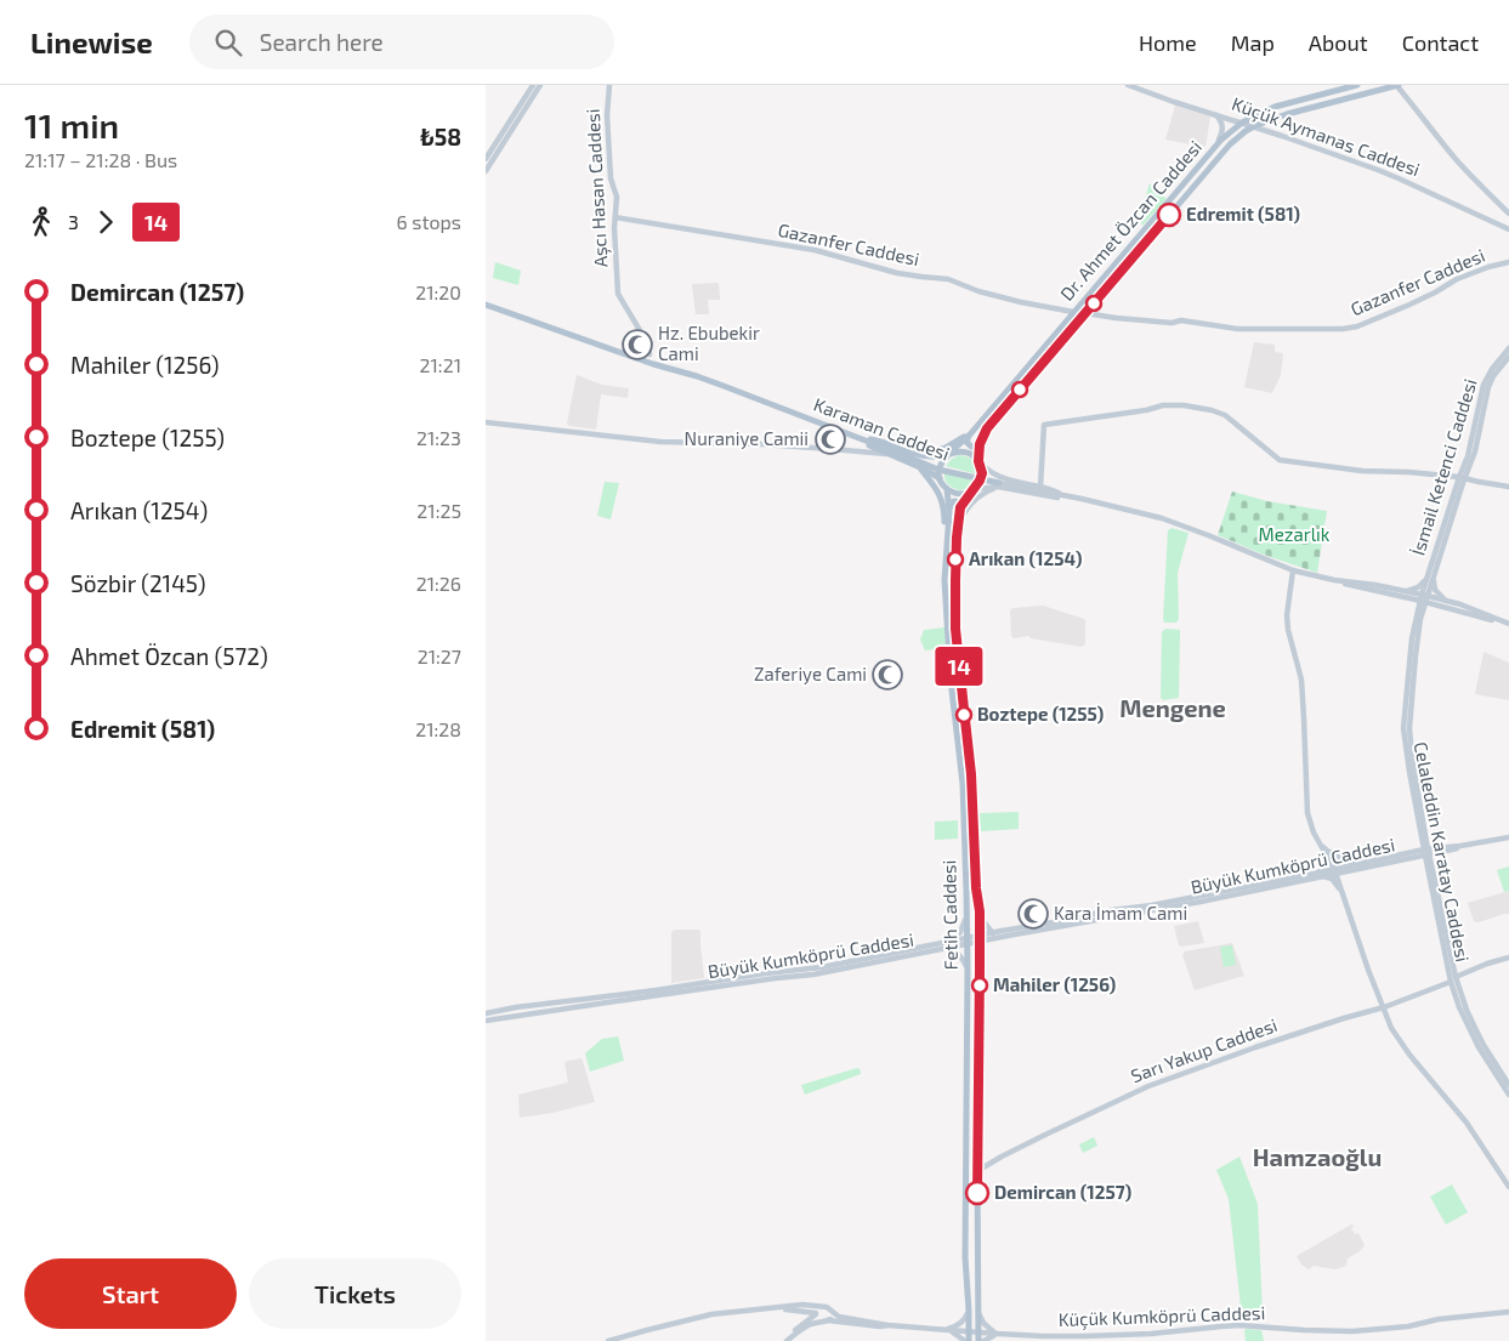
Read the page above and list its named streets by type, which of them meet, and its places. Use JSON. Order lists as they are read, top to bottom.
{
  "streets": {
    "main road": ["Dr. Ahmet Özcan Caddesi", "Karaman Caddesi", "Fetih Caddesi"],
    "street": [
      "Küçük Aymanas Caddesi",
      "Aşcı Hasan Caddesi",
      "Gazanfer Caddesi",
      "İsmail Ketenci Caddesi",
      "Celaleddin Karatay Caddesi",
      "Büyük Kumköprü Caddesi",
      "Sarı Yakup Caddesi",
      "Küçük Kumköprü Caddesi"
    ]
  },
  "crossings": [
    ["Küçük Aymanas Caddesi", "Dr. Ahmet Özcan Caddesi"],
    ["Aşcı Hasan Caddesi", "Gazanfer Caddesi"],
    ["Dr. Ahmet Özcan Caddesi", "Gazanfer Caddesi"],
    ["Dr. Ahmet Özcan Caddesi", "Karaman Caddesi"],
    ["Dr. Ahmet Özcan Caddesi", "Fetih Caddesi"],
    ["Karaman Caddesi", "İsmail Ketenci Caddesi"],
    ["Karaman Caddesi", "Celaleddin Karatay Caddesi"],
    ["Karaman Caddesi", "Fetih Caddesi"],
    ["İsmail Ketenci Caddesi", "Celaleddin Karatay Caddesi"],
    ["Celaleddin Karatay Caddesi", "Büyük Kumköprü Caddesi"],
    ["Celaleddin Karatay Caddesi", "Sarı Yakup Caddesi"],
    ["Büyük Kumköprü Caddesi", "Fetih Caddesi"],
    ["Fetih Caddesi", "Sarı Yakup Caddesi"],
    ["Fetih Caddesi", "Küçük Kumköprü Caddesi"]
  ],
  "districts": ["Mengene", "Hamzaoğlu"],
  "parks": ["Mezarlık"],
  "places": {
    "other": [
      "Edremit (581)",
      "Arıkan (1254)",
      "Boztepe (1255)",
      "Mahiler (1256)",
      "Demircan (1257)"
    ],
    "mosque": [
      "Hz. Ebubekir Cami",
      "Nuraniye Camii",
      "Zaferiye Cami",
      "Kara İmam Cami"
    ]
  },
  "lines": ["bus line 14"],
  "page": {
    "header": "Linewise",
    "search": "Search here",
    "nav": [
      "Home",
      "Map",
      "About",
      "Contact"
    ],
    "heading": ["11 min", "21:17 – 21:28 · Bus", "₺58"],
    "on_map": "14",
    "legs": ["3", "14", "6 stops"],
    "list": [
      {
        "name": "Demircan (1257)",
        "value": "21:20"
      },
      {
        "name": "Mahiler (1256)",
        "value": "21:21"
      },
      {
        "name": "Boztepe (1255)",
        "value": "21:23"
      },
      {
        "name": "Arıkan (1254)",
        "value": "21:25"
      },
      {
        "name": "Sözbir (2145)",
        "value": "21:26"
      },
      {
        "name": "Ahmet Özcan (572)",
        "value": "21:27"
      },
      {
        "name": "Edremit (581)",
        "value": "21:28"
      }
    ],
    "buttons": ["Start", "Tickets"]
  }
}
